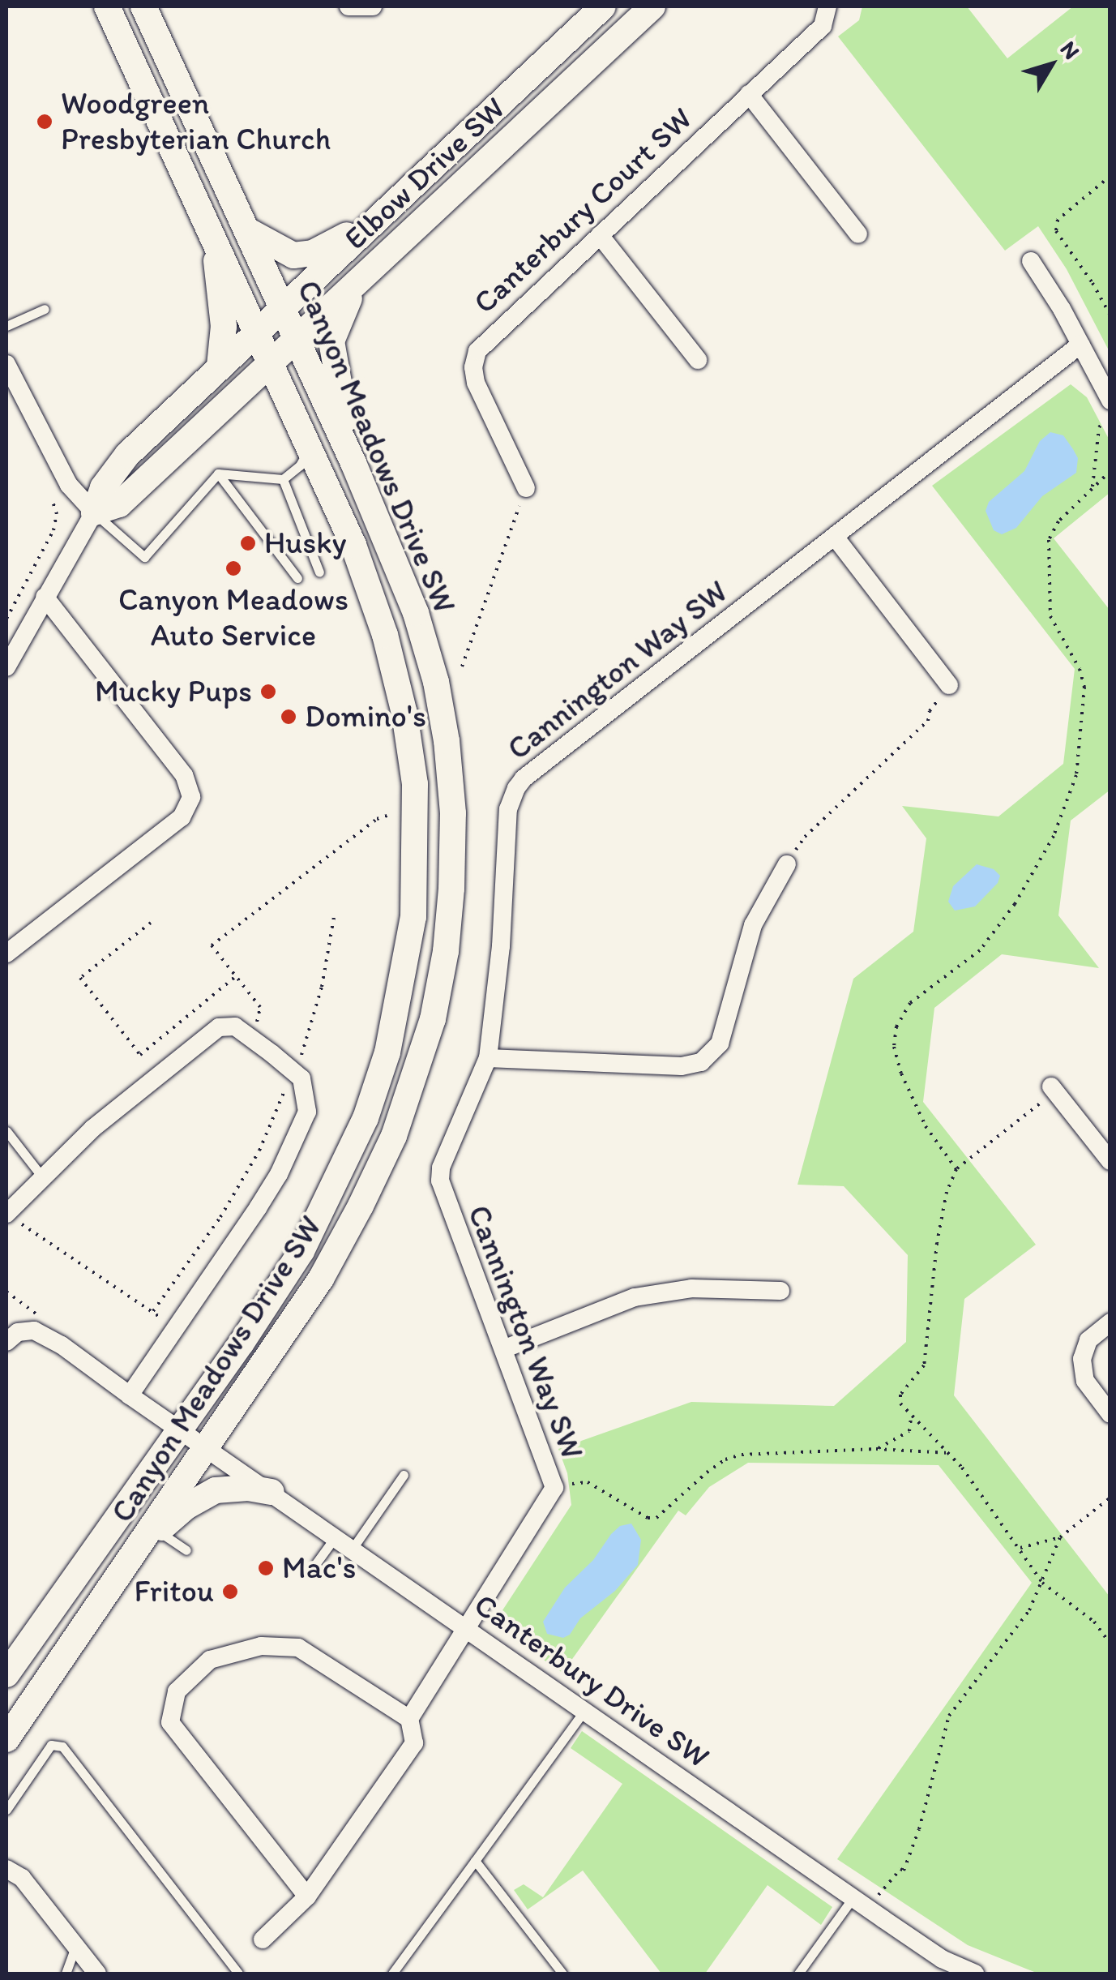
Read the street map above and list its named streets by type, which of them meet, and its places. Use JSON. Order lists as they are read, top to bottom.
{
  "streets": {
    "main road": ["Elbow Drive SW", "Canyon Meadows Drive SW"],
    "street": ["Canterbury Court SW", "Cannington Way SW", "Canterbury Drive SW"]
  },
  "crossings": [
    ["Elbow Drive SW", "Canyon Meadows Drive SW"],
    ["Canyon Meadows Drive SW", "Canterbury Drive SW"],
    ["Cannington Way SW", "Canterbury Drive SW"]
  ],
  "places": [
    "Woodgreen Presbyterian Church",
    "Husky",
    "Canyon Meadows Auto Service",
    "Mucky Pups",
    "Domino's",
    "Mac's",
    "Fritou"
  ],
  "north": "top right"
}
